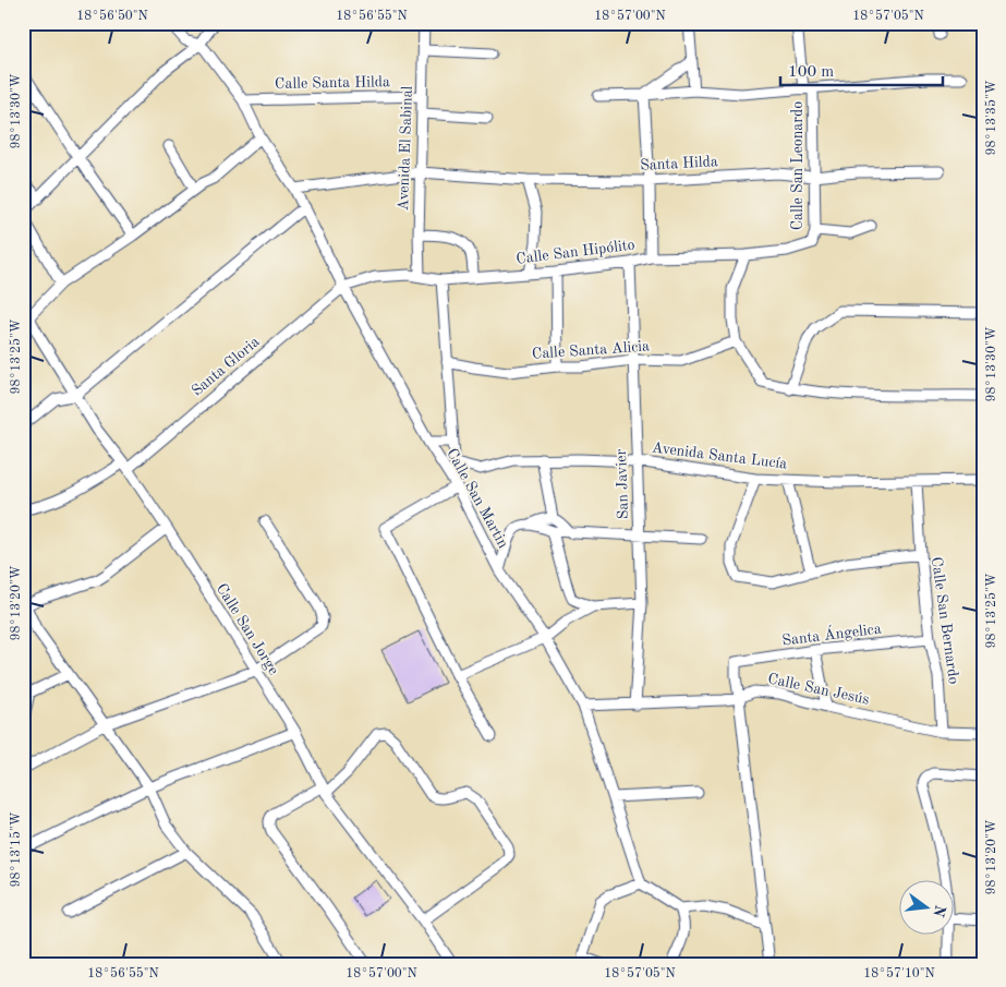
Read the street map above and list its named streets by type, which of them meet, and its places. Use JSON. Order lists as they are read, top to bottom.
{
  "streets": {
    "street": [
      "Calle Santa Hilda",
      "Avenida El Sabinal",
      "Santa Hilda",
      "Calle San Leonardo",
      "Calle San Hipólito",
      "Calle Santa Alicia",
      "Santa Gloria",
      "Avenida Santa Lucía",
      "San Javier",
      "Calle San Martin",
      "Calle San Bernardo",
      "Calle San Jorge",
      "Santa Ángelica",
      "Calle San Jesús"
    ]
  },
  "crossings": [
    ["Calle Santa Hilda", "Avenida El Sabinal"],
    ["Calle Santa Hilda", "Calle San Martin"],
    ["Avenida El Sabinal", "Santa Hilda"],
    ["Avenida El Sabinal", "Calle San Hipólito"],
    ["Santa Hilda", "Calle San Leonardo"],
    ["Santa Hilda", "Calle San Martin"],
    ["Calle San Leonardo", "Calle San Hipólito"],
    ["Calle San Hipólito", "Santa Gloria"],
    ["Calle San Hipólito", "San Javier"],
    ["Calle San Hipólito", "Calle San Martin"],
    ["Calle Santa Alicia", "San Javier"],
    ["Santa Gloria", "Calle San Martin"],
    ["Santa Gloria", "Calle San Jorge"],
    ["Avenida Santa Lucía", "San Javier"],
    ["Avenida Santa Lucía", "Calle San Bernardo"],
    ["San Javier", "Calle San Jesús"],
    ["Calle San Martin", "Calle San Jesús"],
    ["Calle San Bernardo", "Santa Ángelica"],
    ["Calle San Bernardo", "Calle San Jesús"],
    ["Santa Ángelica", "Calle San Jesús"]
  ],
  "scale_bar": "100 m",
  "north": "right",
  "coordinates": [
    "18°56'50\"N",
    "18°56'55\"N",
    "18°57'00\"N",
    "18°57'05\"N",
    "98°13'30\"W",
    "98°13'35\"W",
    "98°13'25\"W",
    "98°13'20\"W",
    "98°13'15\"W",
    "18°57'10\"N"
  ]
}
